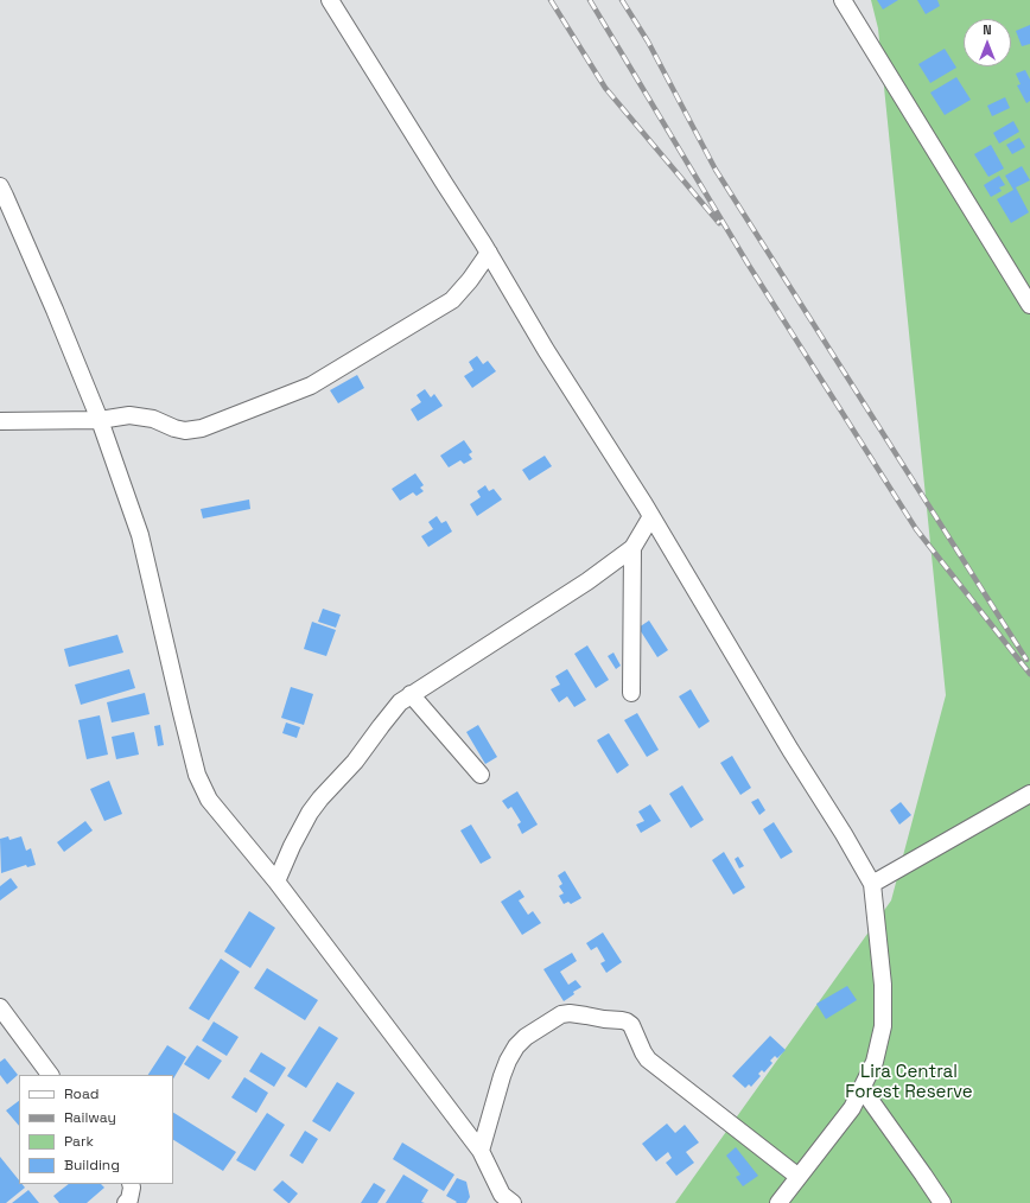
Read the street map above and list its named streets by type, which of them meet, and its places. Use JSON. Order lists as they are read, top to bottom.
{
  "parks": ["Lira Central Forest Reserve"],
  "legend": [
    "Road",
    "Railway",
    "Park",
    "Building"
  ],
  "north": "top"
}
